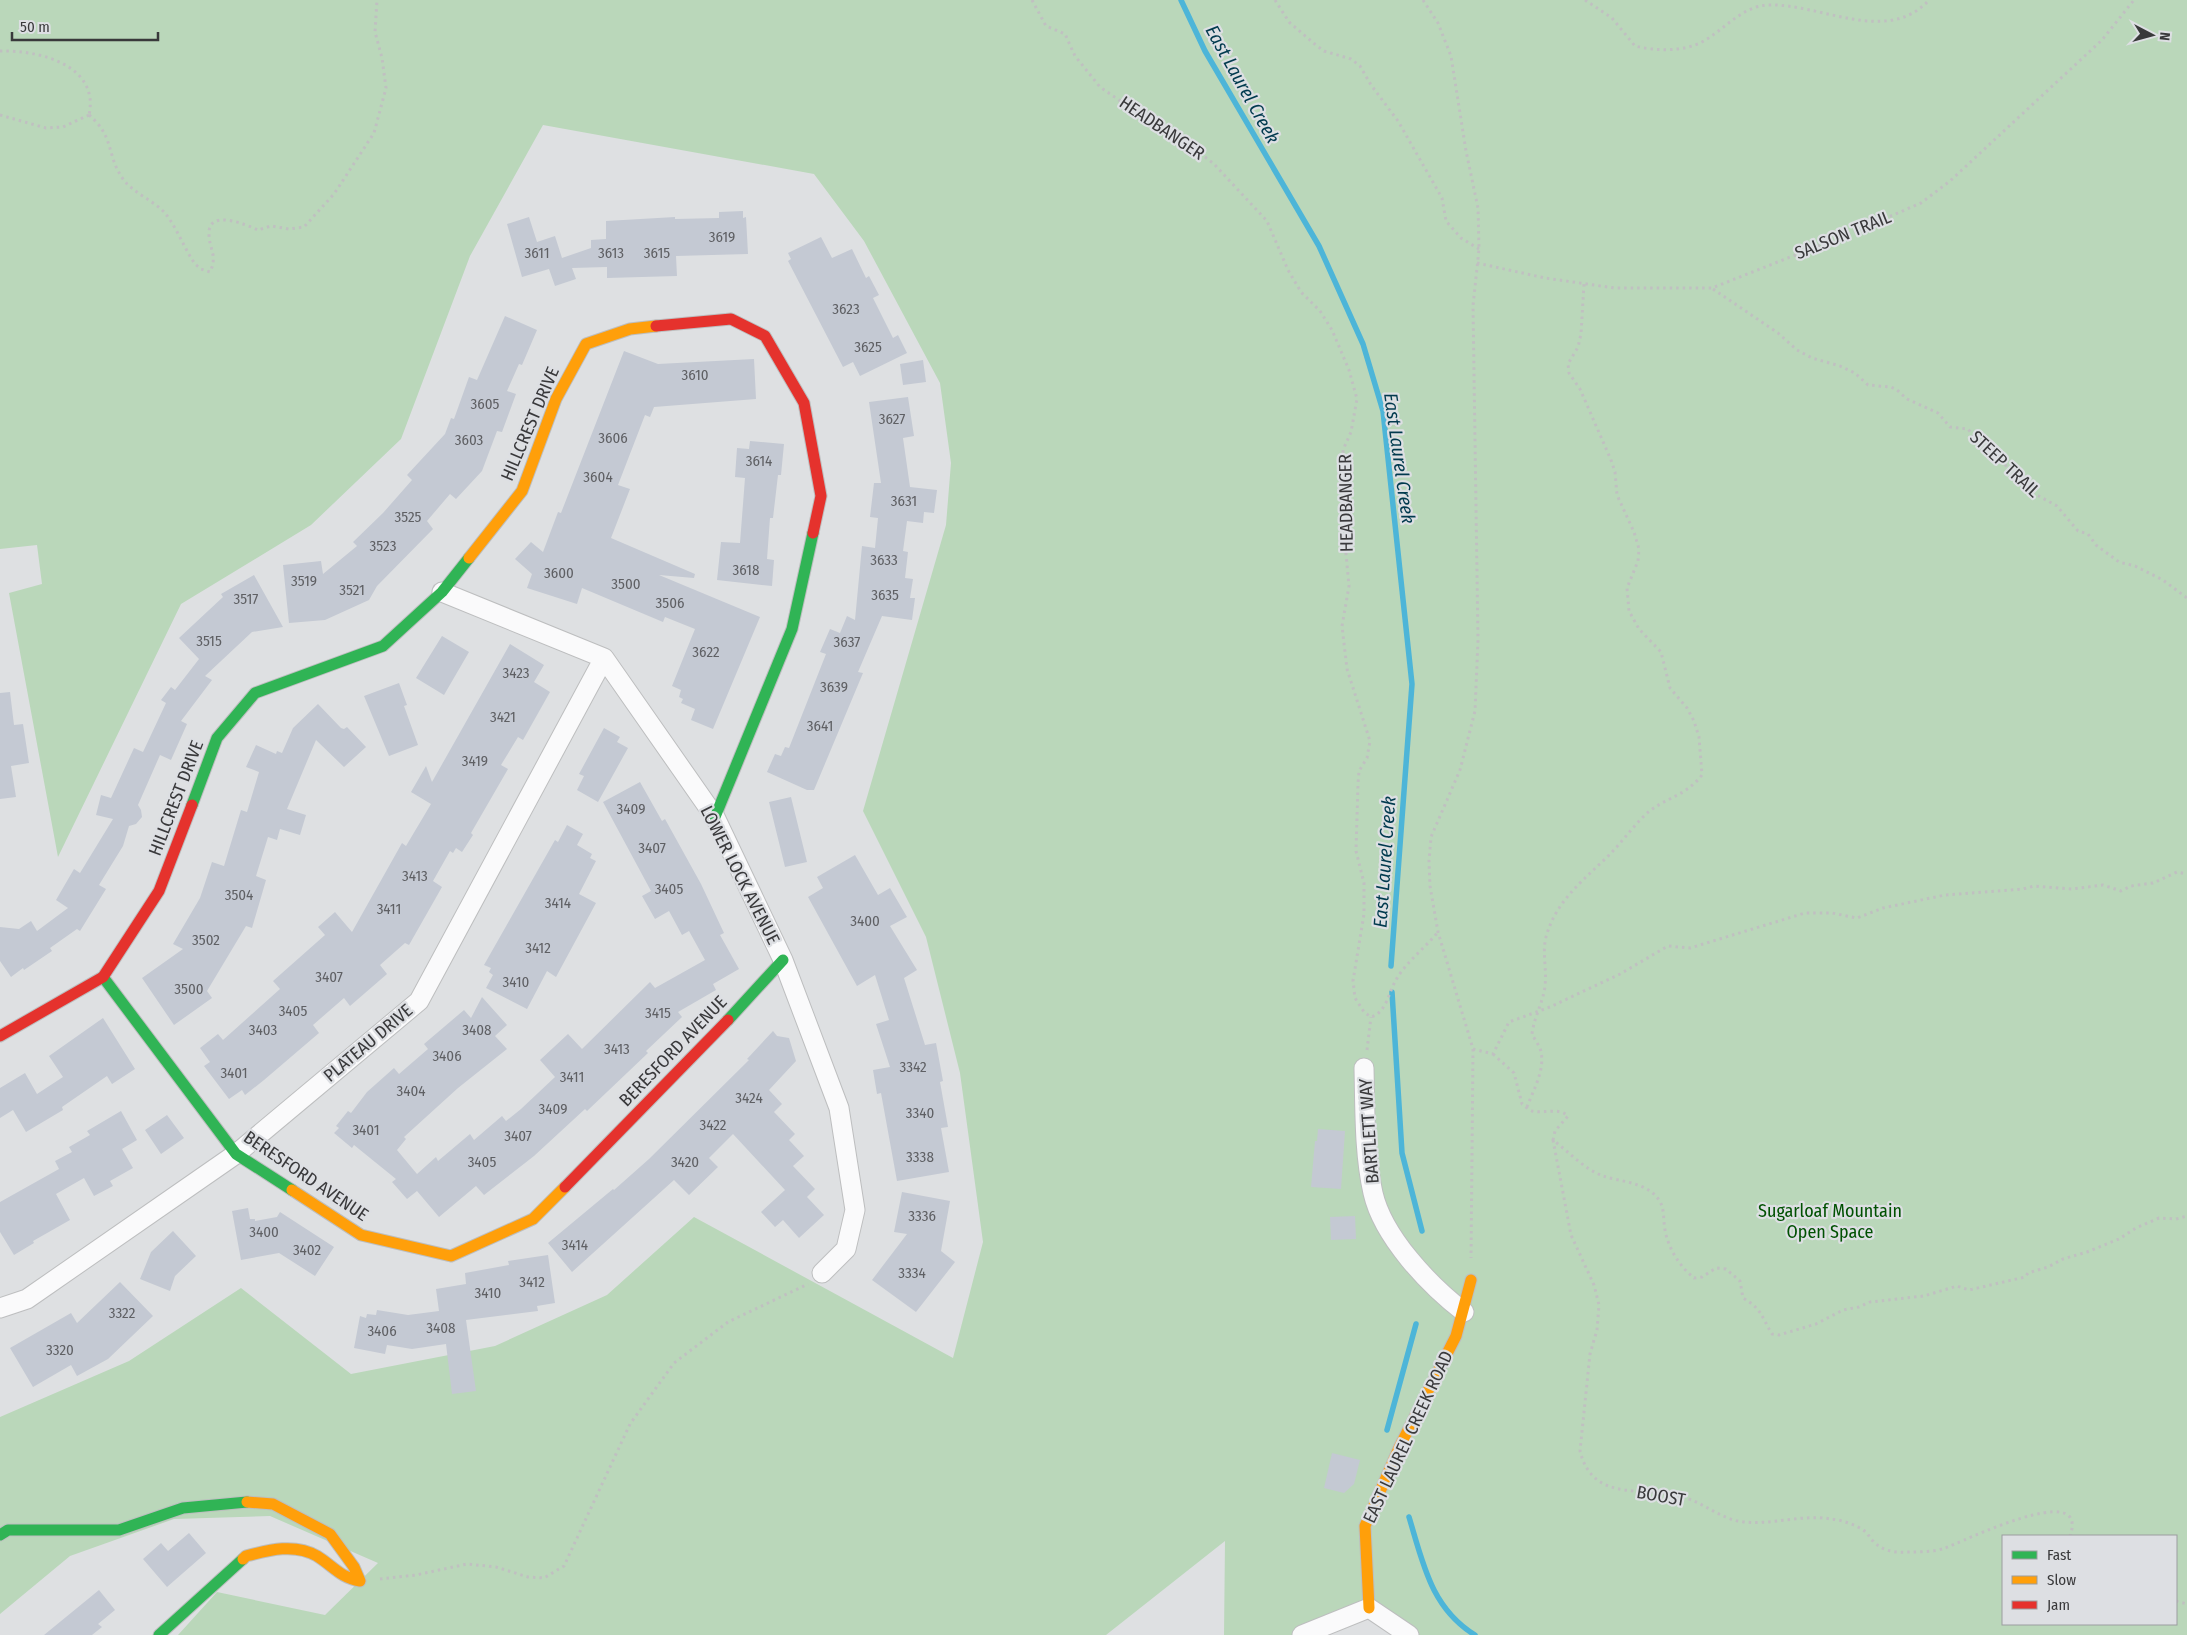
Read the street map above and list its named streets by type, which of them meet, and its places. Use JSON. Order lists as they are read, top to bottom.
{
  "streets": {
    "street": [
      "HILLCREST DRIVE",
      "LOWER LOCK AVENUE",
      "PLATEAU DRIVE",
      "BERESFORD AVENUE",
      "BARTLETT WAY",
      "EAST LAUREL CREEK ROAD"
    ],
    "path": [
      "HEADBANGER",
      "SALSON TRAIL",
      "STEEP TRAIL",
      "BOOST"
    ]
  },
  "crossings": [
    ["SALSON TRAIL", "STEEP TRAIL"],
    ["HILLCREST DRIVE", "LOWER LOCK AVENUE"],
    ["HILLCREST DRIVE", "BERESFORD AVENUE"],
    ["LOWER LOCK AVENUE", "PLATEAU DRIVE"],
    ["LOWER LOCK AVENUE", "BERESFORD AVENUE"],
    ["PLATEAU DRIVE", "BERESFORD AVENUE"],
    ["BARTLETT WAY", "EAST LAUREL CREEK ROAD"]
  ],
  "water": ["East Laurel Creek"],
  "parks": ["Sugarloaf Mountain Open Space"],
  "house_numbers": [
    "3619",
    "3611",
    "3613",
    "3615",
    "3623",
    "3625",
    "3610",
    "3605",
    "3627",
    "3606",
    "3603",
    "3614",
    "3604",
    "3631",
    "3525",
    "3523",
    "3633",
    "3618",
    "3600",
    "3519",
    "3500",
    "3521",
    "3635",
    "3517",
    "3506",
    "3515",
    "3637",
    "3622",
    "3423",
    "3639",
    "3421",
    "3641",
    "3419",
    "3409",
    "3407",
    "3413",
    "3405",
    "3504",
    "3414",
    "3411",
    "3400",
    "3502",
    "3412",
    "3407",
    "3410",
    "3500",
    "3405",
    "3415",
    "3403",
    "3408",
    "3413",
    "3406",
    "3342",
    "3401",
    "3411",
    "3404",
    "3424",
    "3409",
    "3340",
    "3422",
    "3401",
    "3407",
    "3338",
    "3405",
    "3420",
    "3336",
    "3400",
    "3414",
    "3402",
    "3334",
    "3412",
    "3410",
    "3322",
    "3408",
    "3406",
    "3320"
  ],
  "legend": ["Fast", "Slow", "Jam"],
  "scale_bar": "50 m",
  "north": "right"
}
